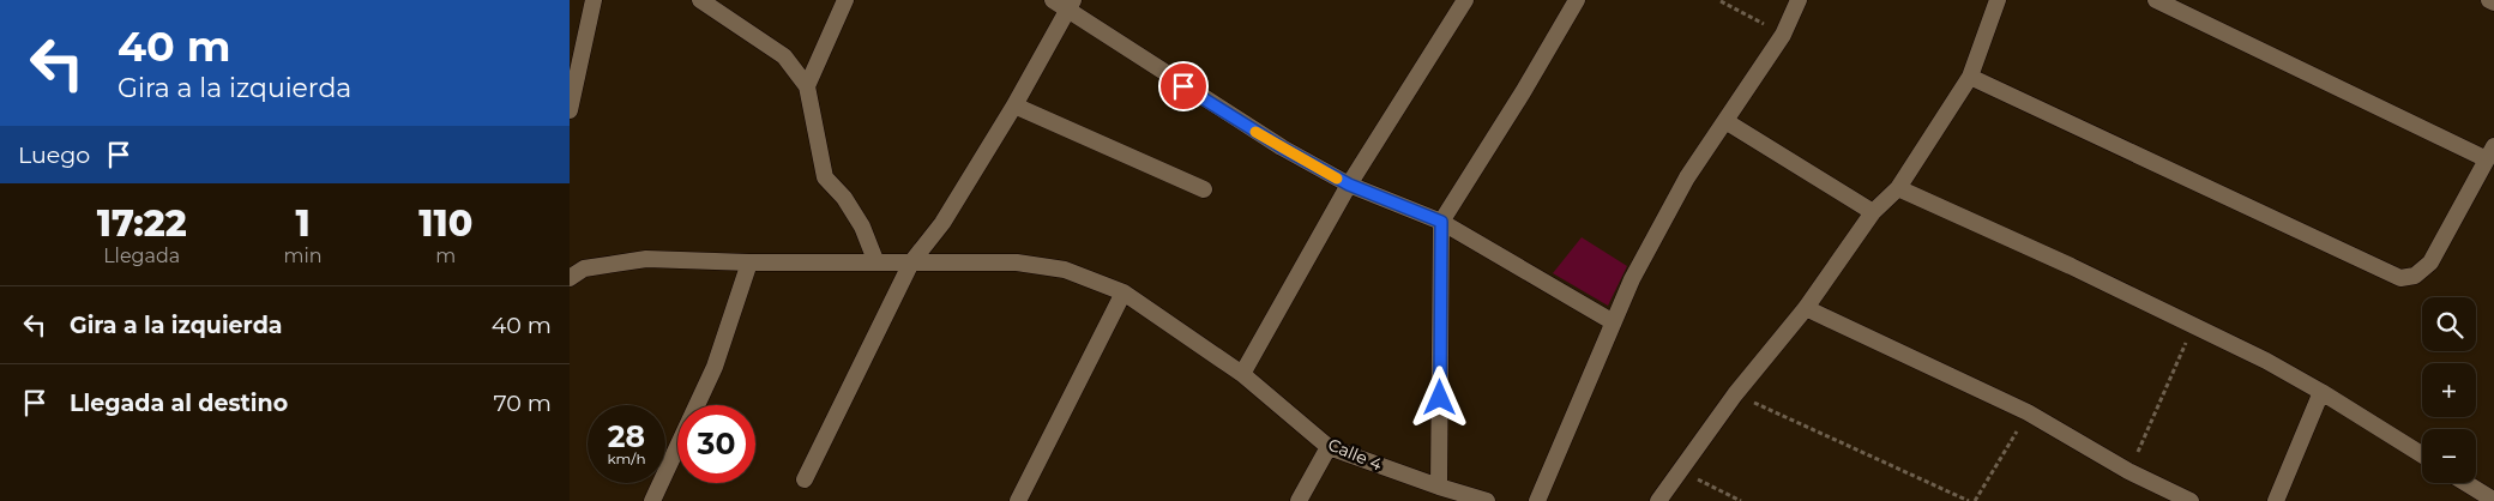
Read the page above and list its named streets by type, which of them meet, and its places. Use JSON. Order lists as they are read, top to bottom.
{
  "streets": {
    "street": ["Calle 4"]
  },
  "page": {
    "turn": ["40 m", "Gira a la izquierda"],
    "then": "Luego",
    "eta": [
      "17:22",
      "Llegada",
      "1",
      "min",
      "110",
      "m"
    ],
    "list": [
      {
        "name": "Gira a la izquierda",
        "value": "40 m"
      },
      {
        "name": "Llegada al destino",
        "value": "70 m"
      }
    ],
    "map_buttons": ["+", "−"],
    "speed": "28 km/h",
    "limit": "30"
  }
}
